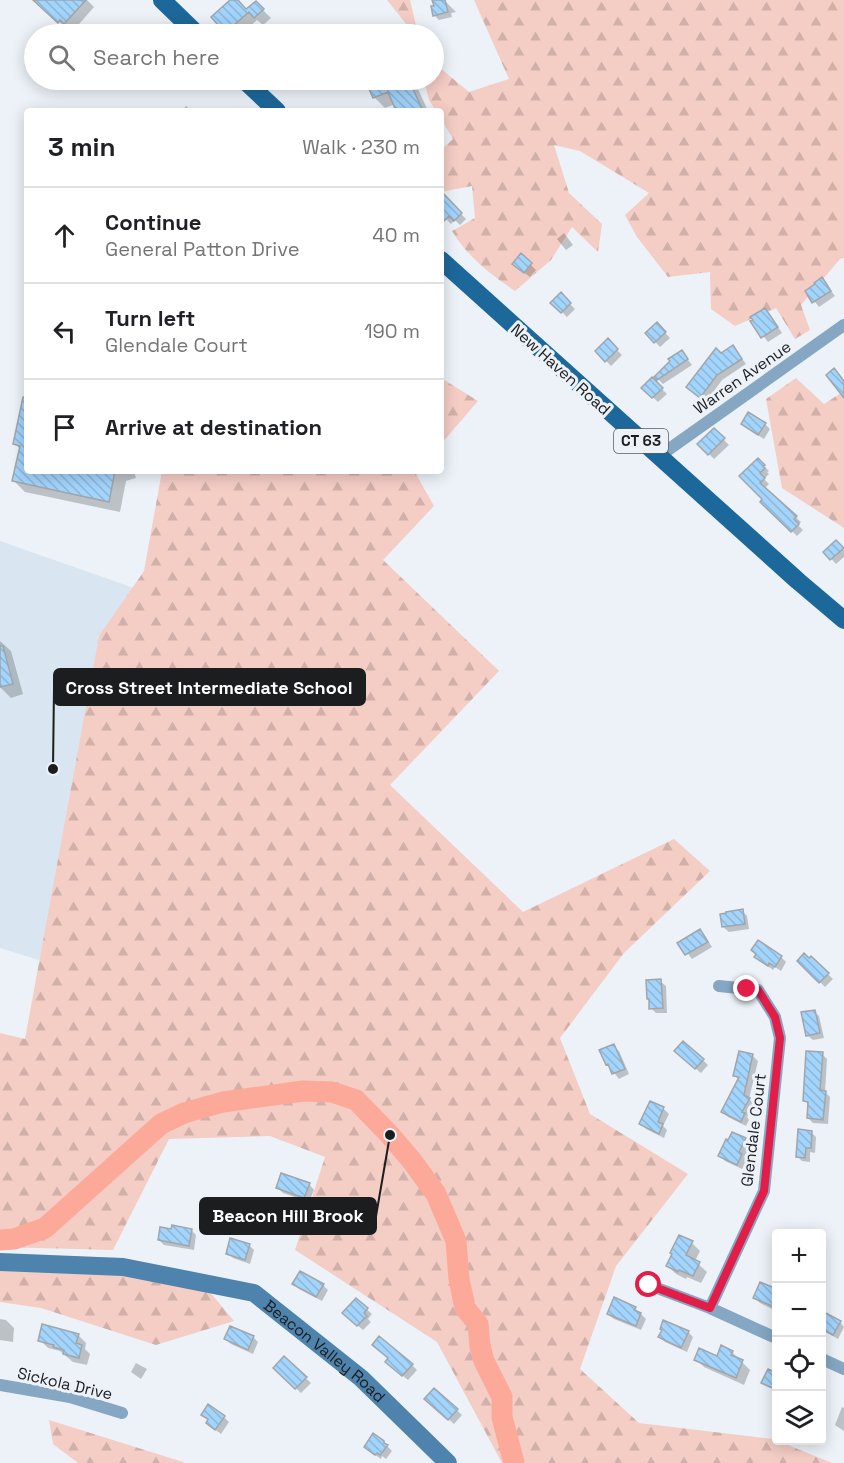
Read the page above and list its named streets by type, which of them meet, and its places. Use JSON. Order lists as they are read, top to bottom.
{
  "streets": {
    "main road": ["New Haven Road", "CT 63"],
    "street": [
      "Warren Avenue",
      "Glendale Court",
      "Beacon Valley Road",
      "Sickola Drive"
    ]
  },
  "crossings": [
    ["New Haven Road", "Warren Avenue"]
  ],
  "places": ["Cross Street Intermediate School", "Beacon Hill Brook"],
  "page": {
    "search": "Search here",
    "heading": ["3 min", "Walk · 230 m"],
    "list": [
      ["Continue", "General Patton Drive", "40 m"],
      ["Turn left", "Glendale Court", "190 m"],
      "Arrive at destination"
    ],
    "map_buttons": ["+", "−"]
  }
}
